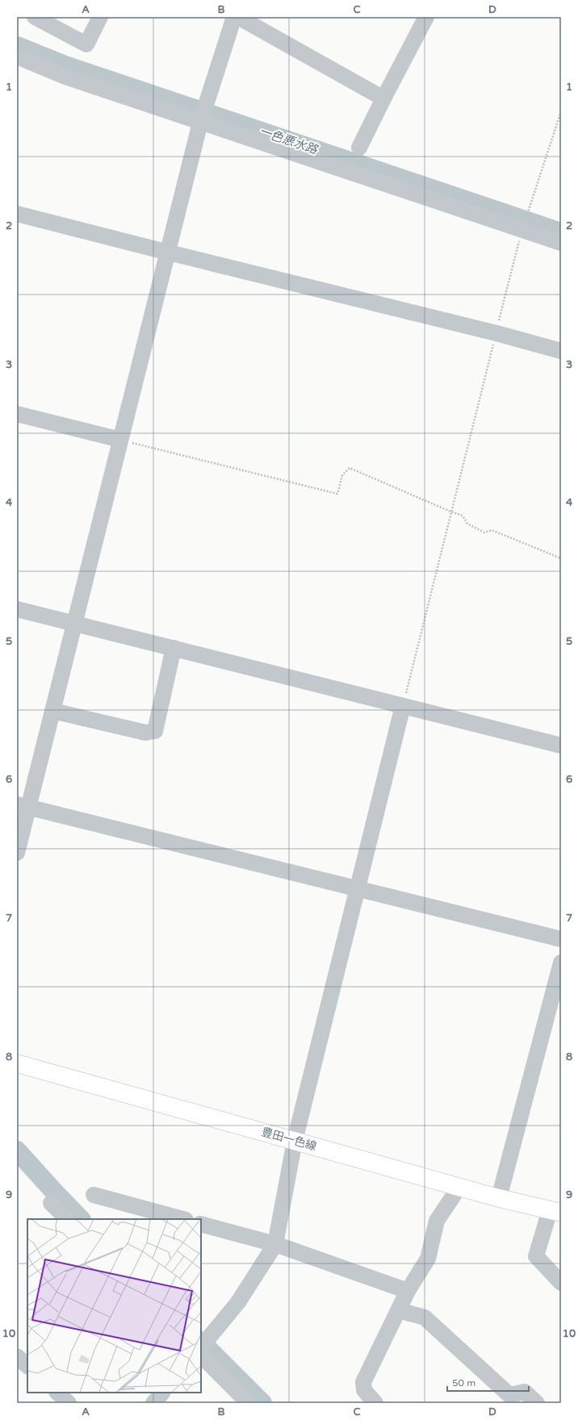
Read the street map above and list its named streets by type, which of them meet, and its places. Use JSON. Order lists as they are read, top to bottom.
{
  "streets": {
    "main road": ["豊田一色線"]
  },
  "water": ["一色悪水路"],
  "scale_bar": "50 m",
  "grid": {
    "columns": [
      "A",
      "B",
      "C",
      "D"
    ],
    "rows": [
      "1",
      "2",
      "3",
      "4",
      "5",
      "6",
      "7",
      "8",
      "9",
      "10"
    ]
  }
}
